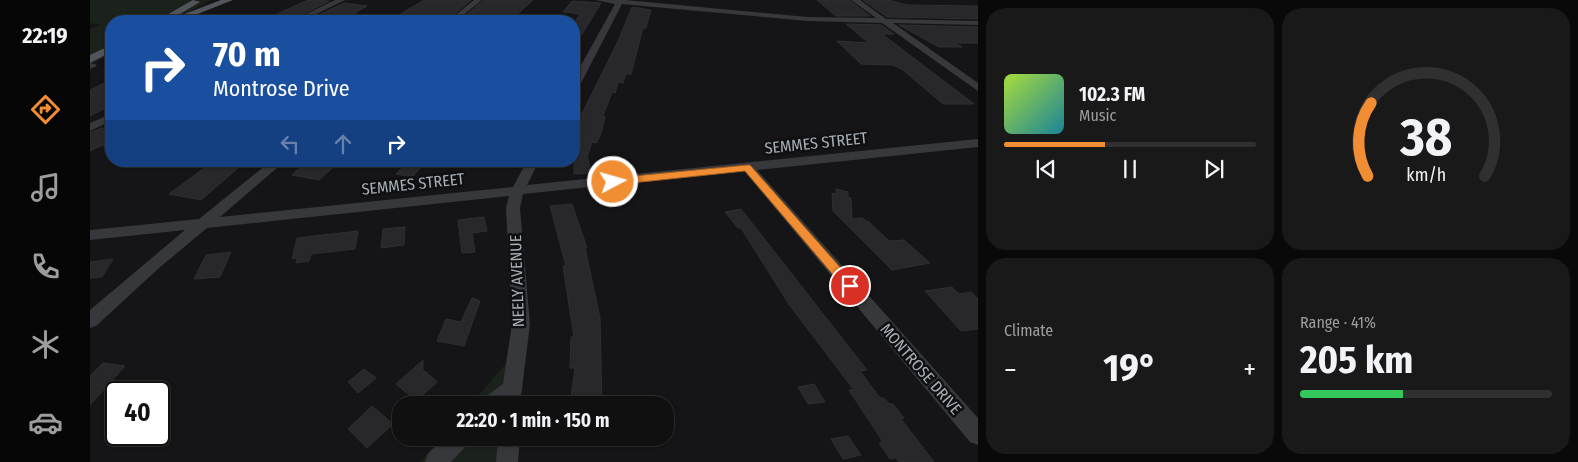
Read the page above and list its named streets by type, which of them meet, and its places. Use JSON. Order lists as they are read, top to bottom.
{
  "streets": {
    "street": ["SEMMES STREET", "NEELY AVENUE", "MONTROSE DRIVE"]
  },
  "crossings": [
    ["SEMMES STREET", "NEELY AVENUE"],
    ["SEMMES STREET", "MONTROSE DRIVE"]
  ],
  "page": {
    "tabs": "22:19",
    "turn": ["70 m", "Montrose Drive"],
    "song": ["102.3 FM", "Music"],
    "tile": [
      "Climate",
      ["Range · 41%", "205 km"]
    ],
    "heat": ["−", "19°", "+"],
    "limit": "40",
    "trip": "22:20 · 1 min · 150 m",
    "gauge": ["38", "km/h"]
  }
}
